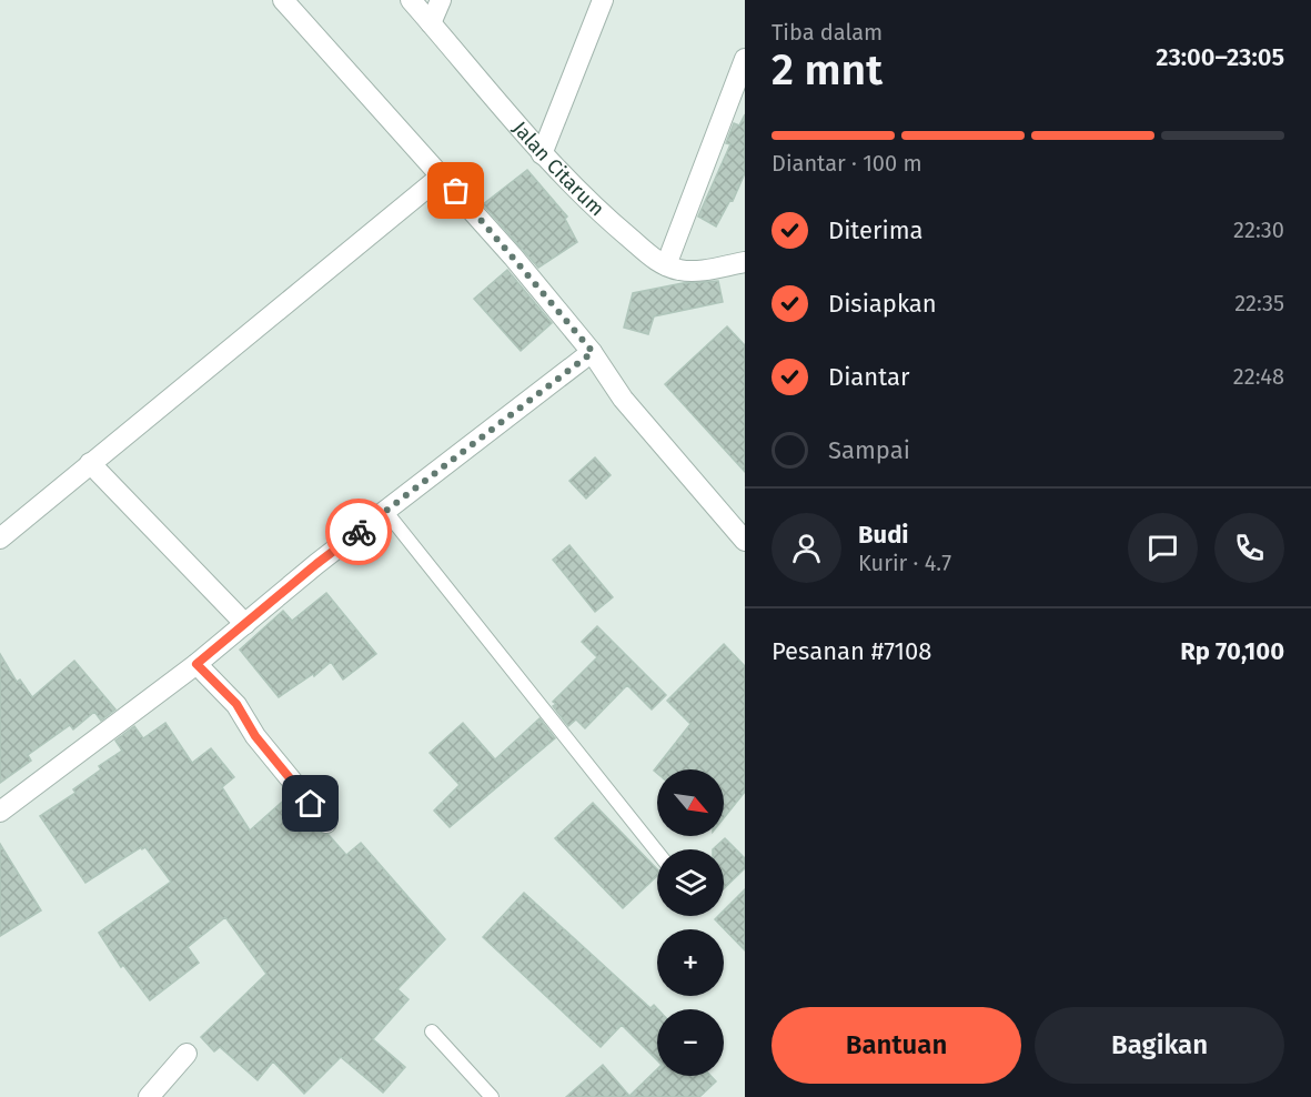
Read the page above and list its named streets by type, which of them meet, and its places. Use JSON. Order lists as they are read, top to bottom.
{
  "streets": {
    "street": ["Jalan Citarum"]
  },
  "north": "bottom right",
  "page": {
    "heading": ["2 mnt", "Tiba dalam", "23:00–23:05"],
    "panel": [
      "Budi",
      "Kurir · 4.7",
      "Pesanan #7108",
      "Rp 70,100"
    ],
    "bar": "Diantar · 100 m",
    "list": [
      ["Diterima", "22:30"],
      ["Disiapkan", "22:35"],
      ["Diantar", "22:48"],
      "Sampai"
    ],
    "map_buttons": ["+", "−"],
    "buttons": ["Bantuan", "Bagikan"]
  }
}
